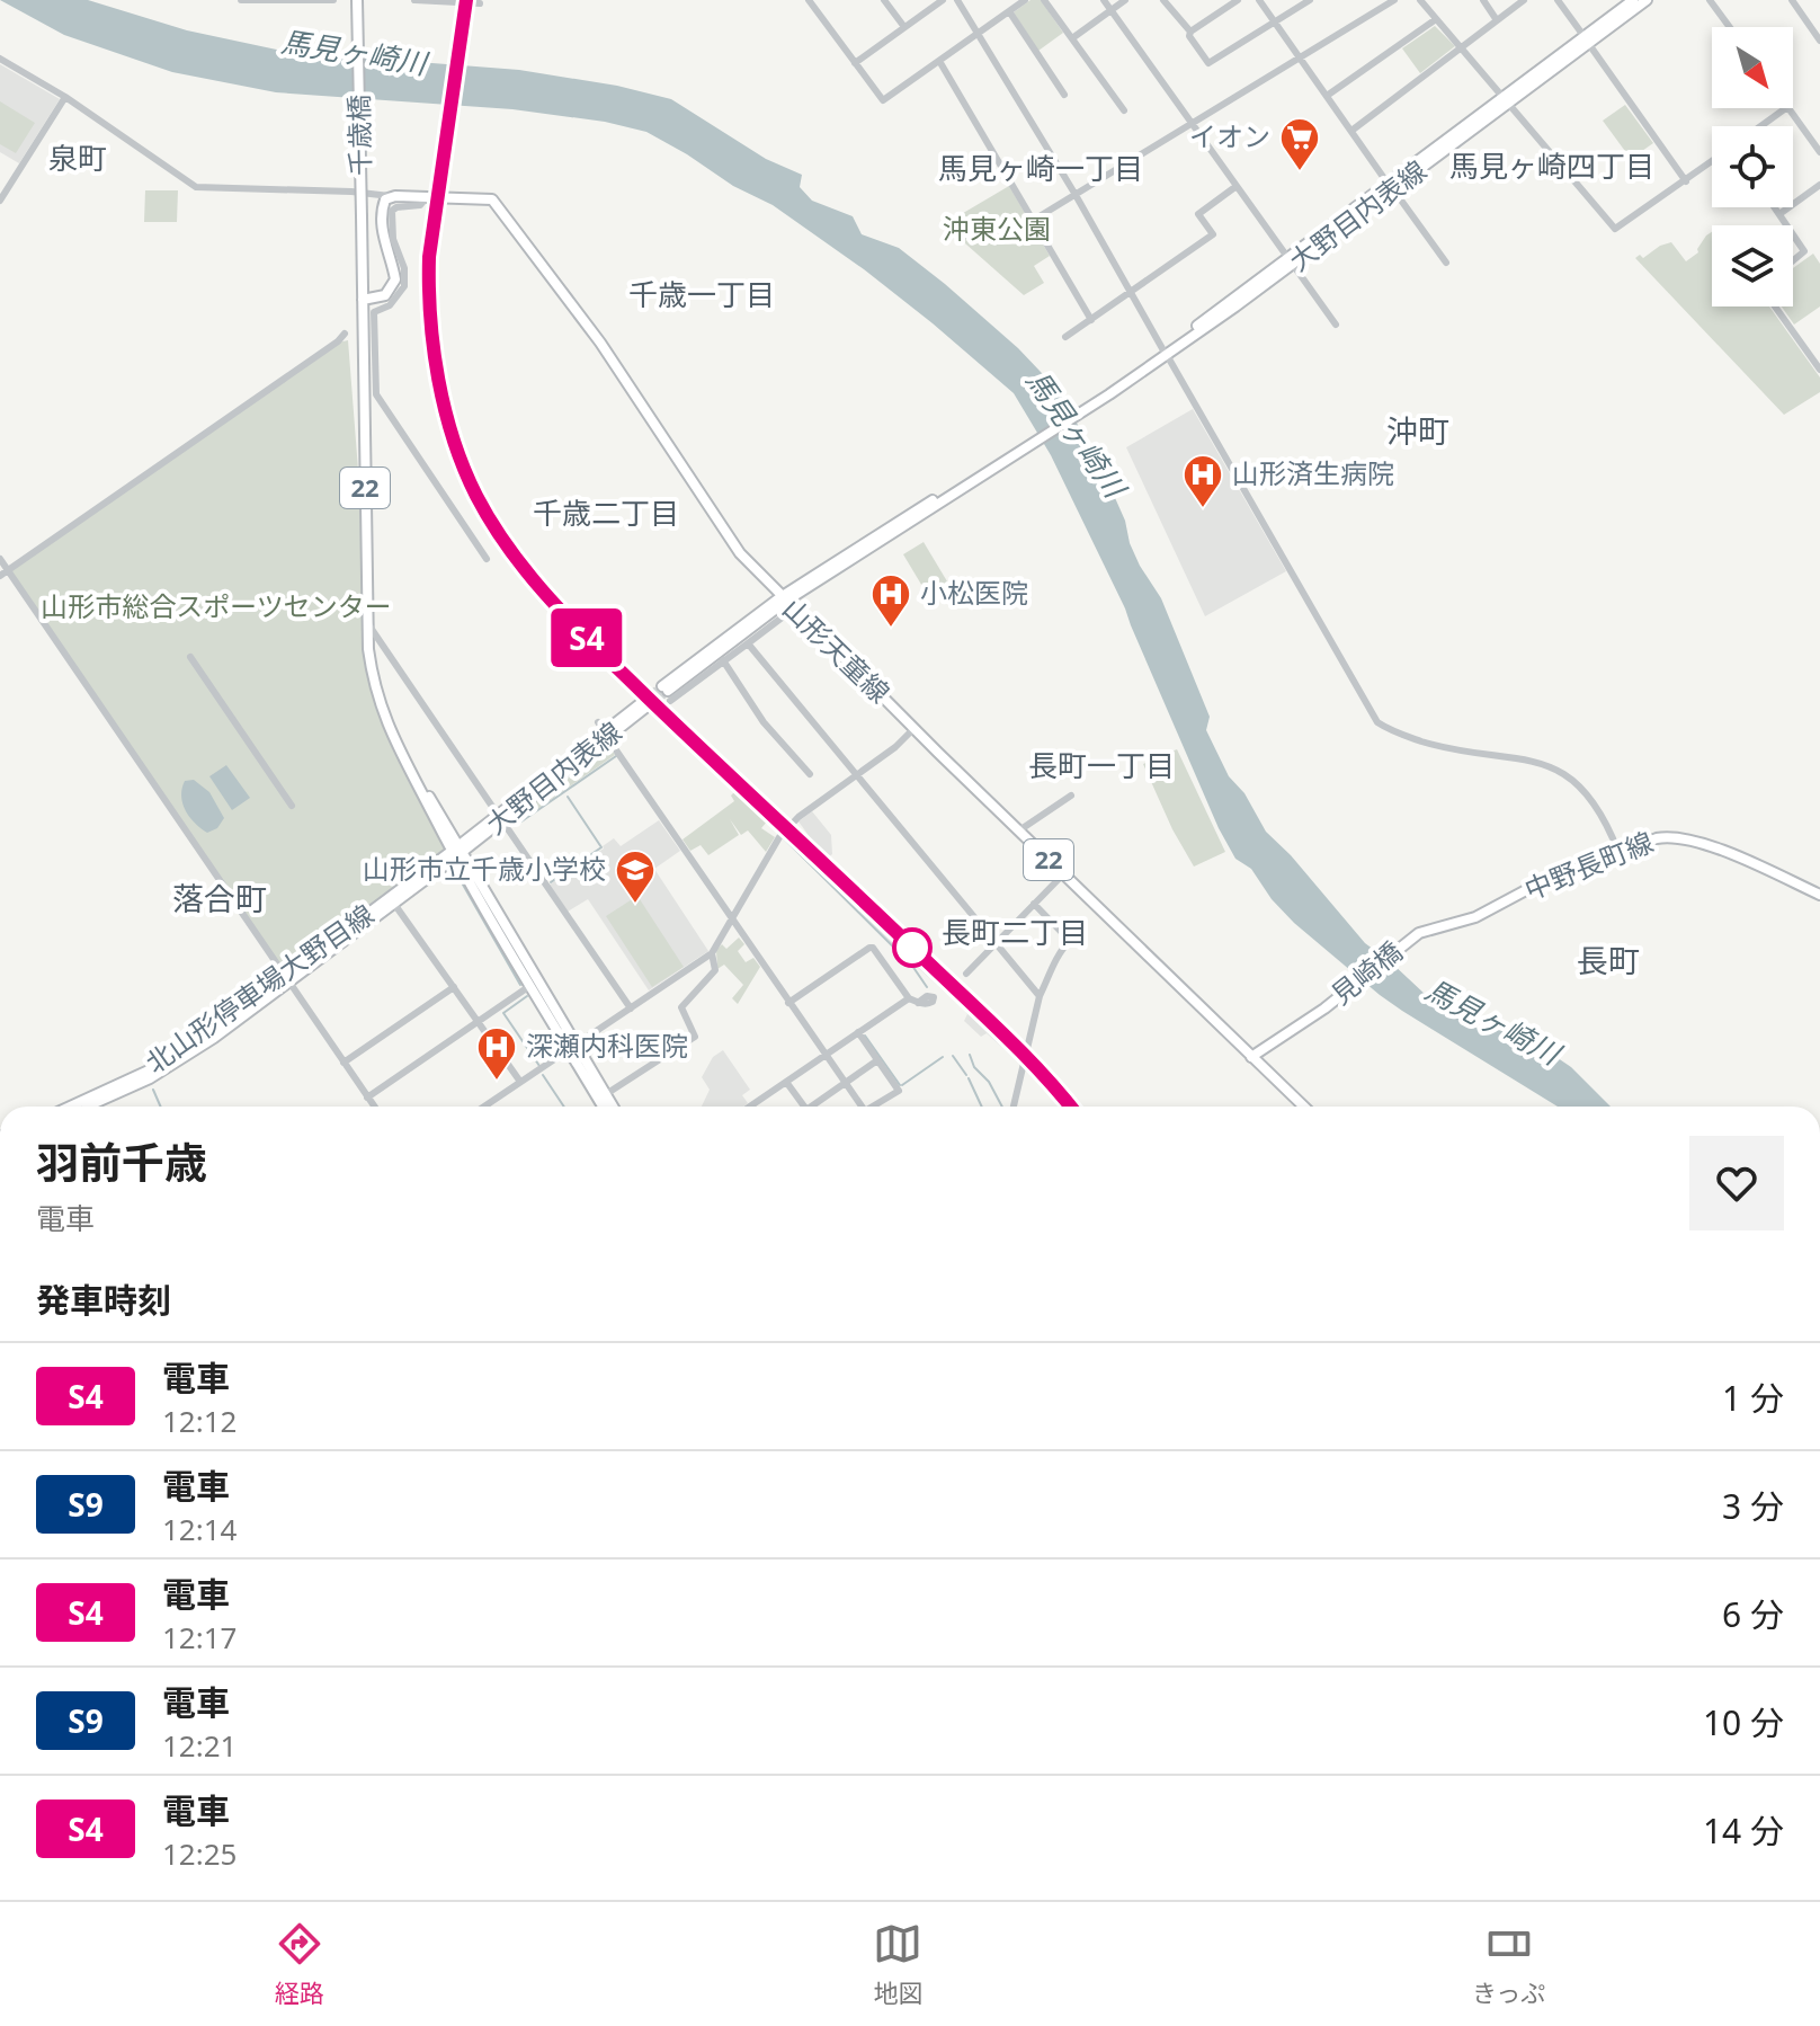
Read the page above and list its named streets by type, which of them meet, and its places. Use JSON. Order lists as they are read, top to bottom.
{
  "streets": {
    "main road": [
      "千歳橋",
      "大野目内表線",
      "22",
      "山形天童線",
      "中野長町線",
      "見崎橋",
      "北山形停車場大野目線"
    ]
  },
  "crossings": [
    ["千歳橋", "22"],
    ["大野目内表線", "22"],
    ["大野目内表線", "山形天童線"],
    ["大野目内表線", "北山形停車場大野目線"],
    ["22", "北山形停車場大野目線"],
    ["山形天童線", "見崎橋"],
    ["中野長町線", "見崎橋"]
  ],
  "districts": [
    "泉町",
    "馬見ヶ崎四丁目",
    "馬見ヶ崎一丁目",
    "千歳一丁目",
    "沖町",
    "千歳二丁目",
    "長町一丁目",
    "落合町",
    "長町二丁目",
    "長町"
  ],
  "water": ["馬見ヶ崎川"],
  "parks": ["沖東公園", "山形市総合スポーツセンター"],
  "places": {
    "supermarket": ["イオン"],
    "hospital": ["山形済生病院", "小松医院", "深瀬内科医院"],
    "school or university": ["山形市立千歳小学校"]
  },
  "north": "bottom right",
  "page": {
    "on_map": "S4",
    "heading": [
      ["羽前千歳", "電車"],
      "発車時刻"
    ],
    "list": [
      {
        "mark": "S4",
        "name": "電車",
        "note": "12:12",
        "value": "1 分"
      },
      {
        "mark": "S9",
        "name": "電車",
        "note": "12:14",
        "value": "3 分"
      },
      {
        "mark": "S4",
        "name": "電車",
        "note": "12:17",
        "value": "6 分"
      },
      {
        "mark": "S9",
        "name": "電車",
        "note": "12:21",
        "value": "10 分"
      },
      {
        "mark": "S4",
        "name": "電車",
        "note": "12:25",
        "value": "14 分"
      }
    ],
    "tabs": ["経路", "地図", "きっぷ"]
  }
}
